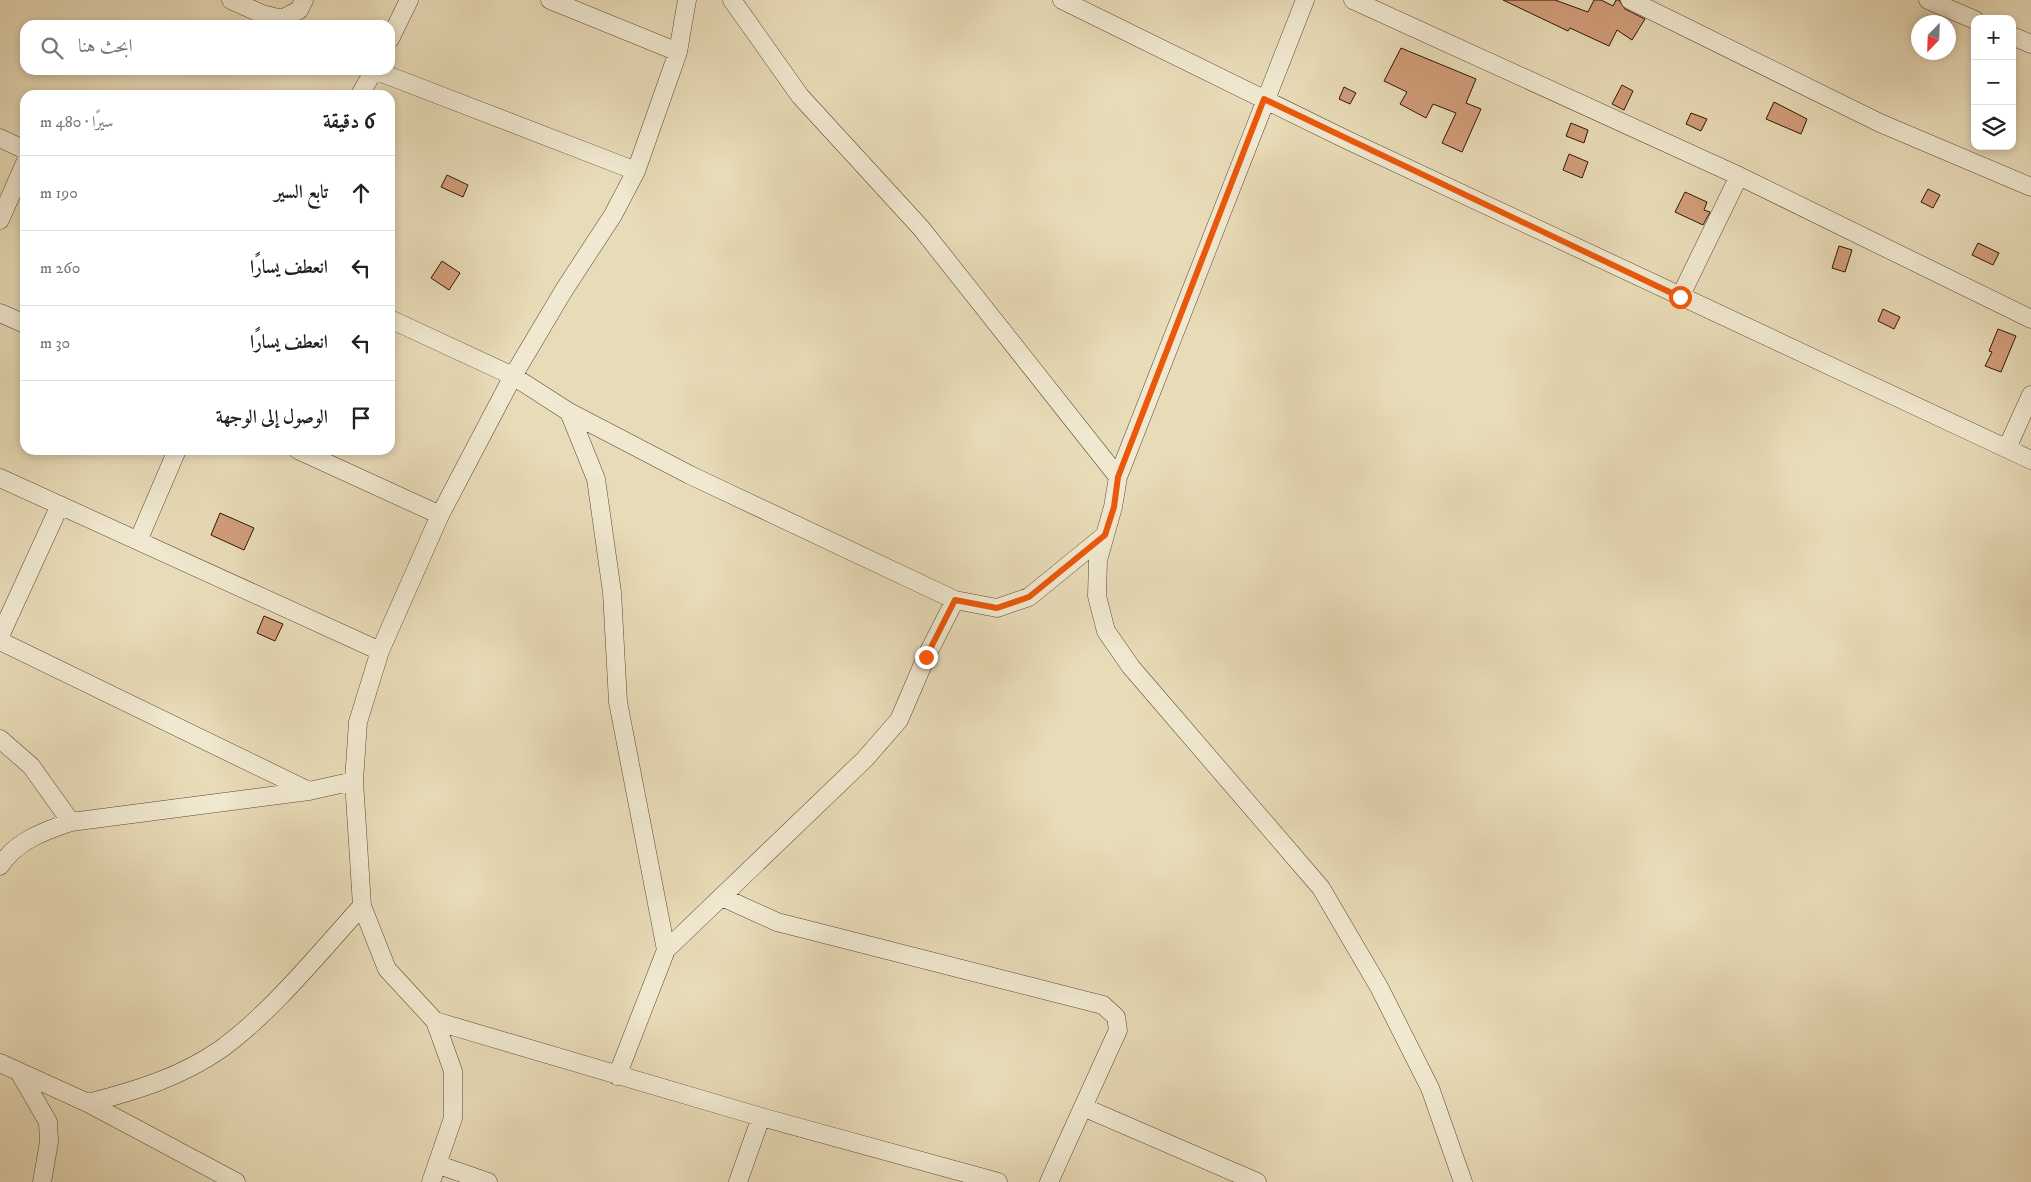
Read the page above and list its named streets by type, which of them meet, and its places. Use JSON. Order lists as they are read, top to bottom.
{
  "north": "bottom left",
  "page": {
    "map_buttons": ["+", "−"],
    "search": "ابحث هنا",
    "heading": ["6 دقيقة", "سيرًا · 480 m"],
    "list": [
      ["تابع السير", "190 m"],
      ["انعطف يسارًا", "260 m"],
      ["انعطف يسارًا", "30 m"],
      "الوصول إلى الوجهة"
    ]
  }
}
